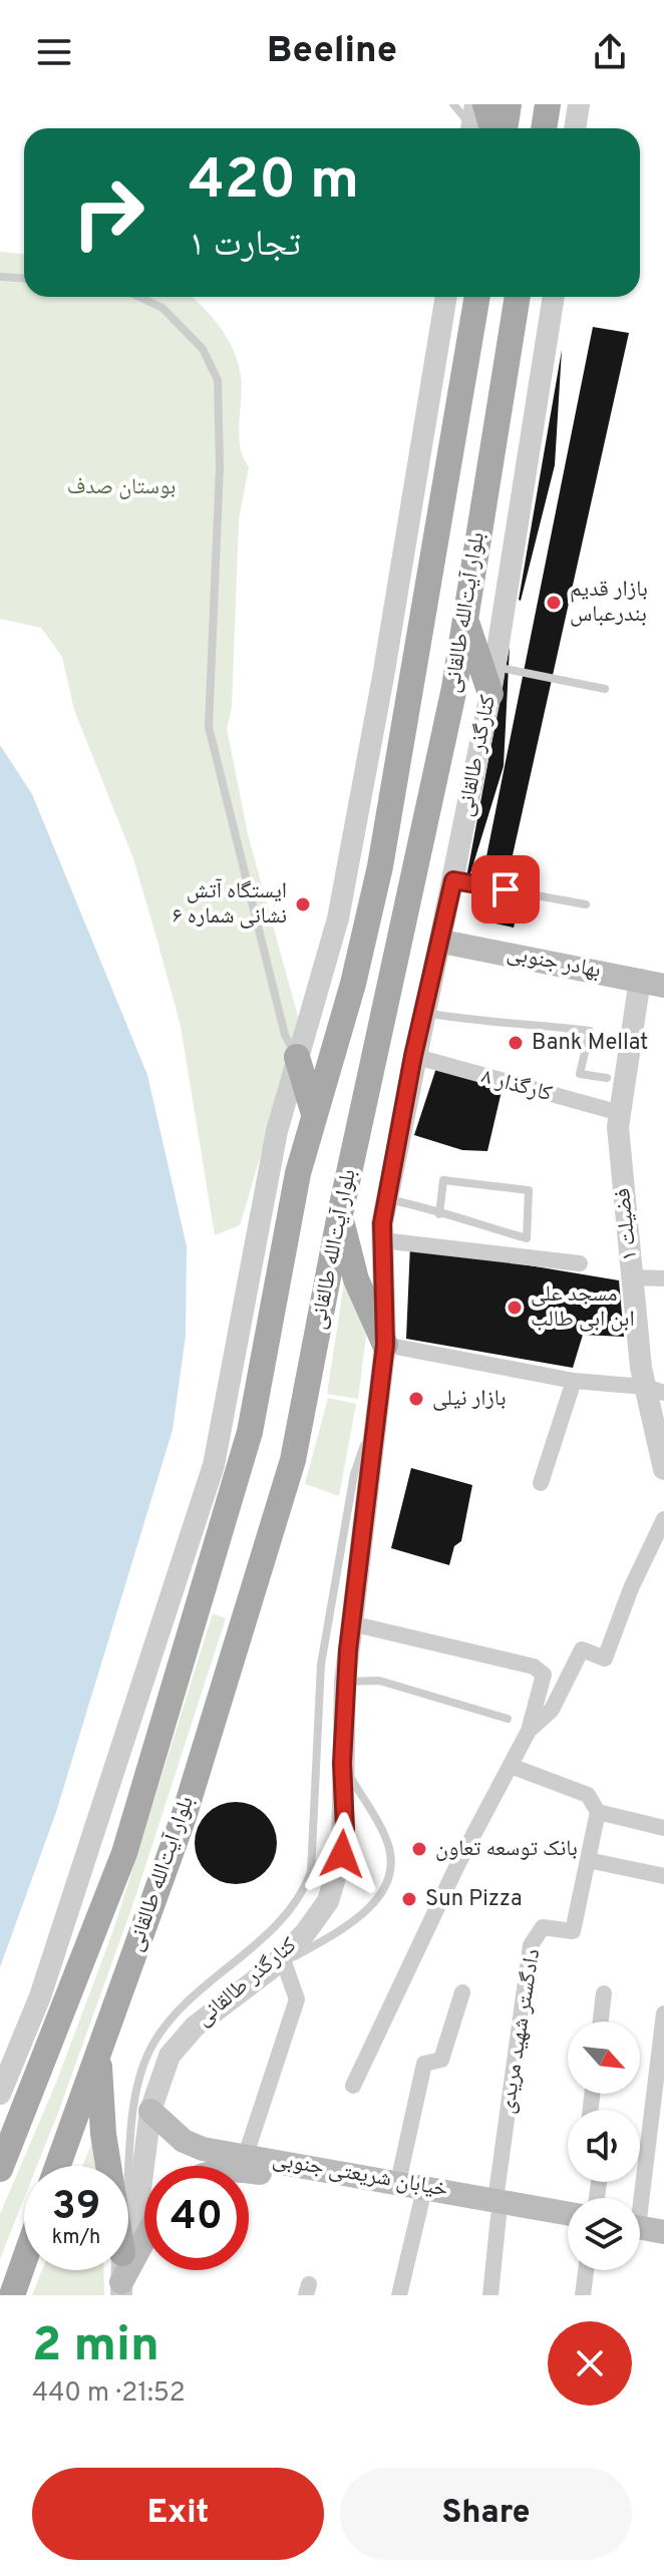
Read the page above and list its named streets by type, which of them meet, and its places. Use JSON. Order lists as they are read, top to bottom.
{
  "streets": {
    "main road": ["بلوار آیت‌الله طالقانی", "بهادر جنوبی", "خیابان شریعتی جنوبی"],
    "street": [
      "کنارگذر طالقانی",
      "کارگذار ۸",
      "فضیلت ۱",
      "دادگستر شهید مریدی"
    ]
  },
  "crossings": [
    ["کنارگذر طالقانی", "بهادر جنوبی"],
    ["کنارگذر طالقانی", "کارگذار ۸"],
    ["کنارگذر طالقانی", "خیابان شریعتی جنوبی"],
    ["بهادر جنوبی", "فضیلت ۱"],
    ["کارگذار ۸", "فضیلت ۱"],
    ["دادگستر شهید مریدی", "خیابان شریعتی جنوبی"]
  ],
  "parks": ["بوستان صدف"],
  "places": [
    "بازار قدیم بندرعباس",
    "ایستگاه آتش نشانی شماره ۶",
    "Bank Mellat",
    "مسجد علی ابن ابی طالب",
    "بازار نیلی",
    "بانک توسعه تعاون",
    "Sun Pizza"
  ],
  "north": "bottom right",
  "page": {
    "header": "Beeline",
    "turn": ["420 m", "تجارت ۱"],
    "speed": "39 km/h",
    "limit": "40",
    "heading": ["2 min", "440 m · 21:52"],
    "buttons": ["Exit", "Share"]
  }
}
